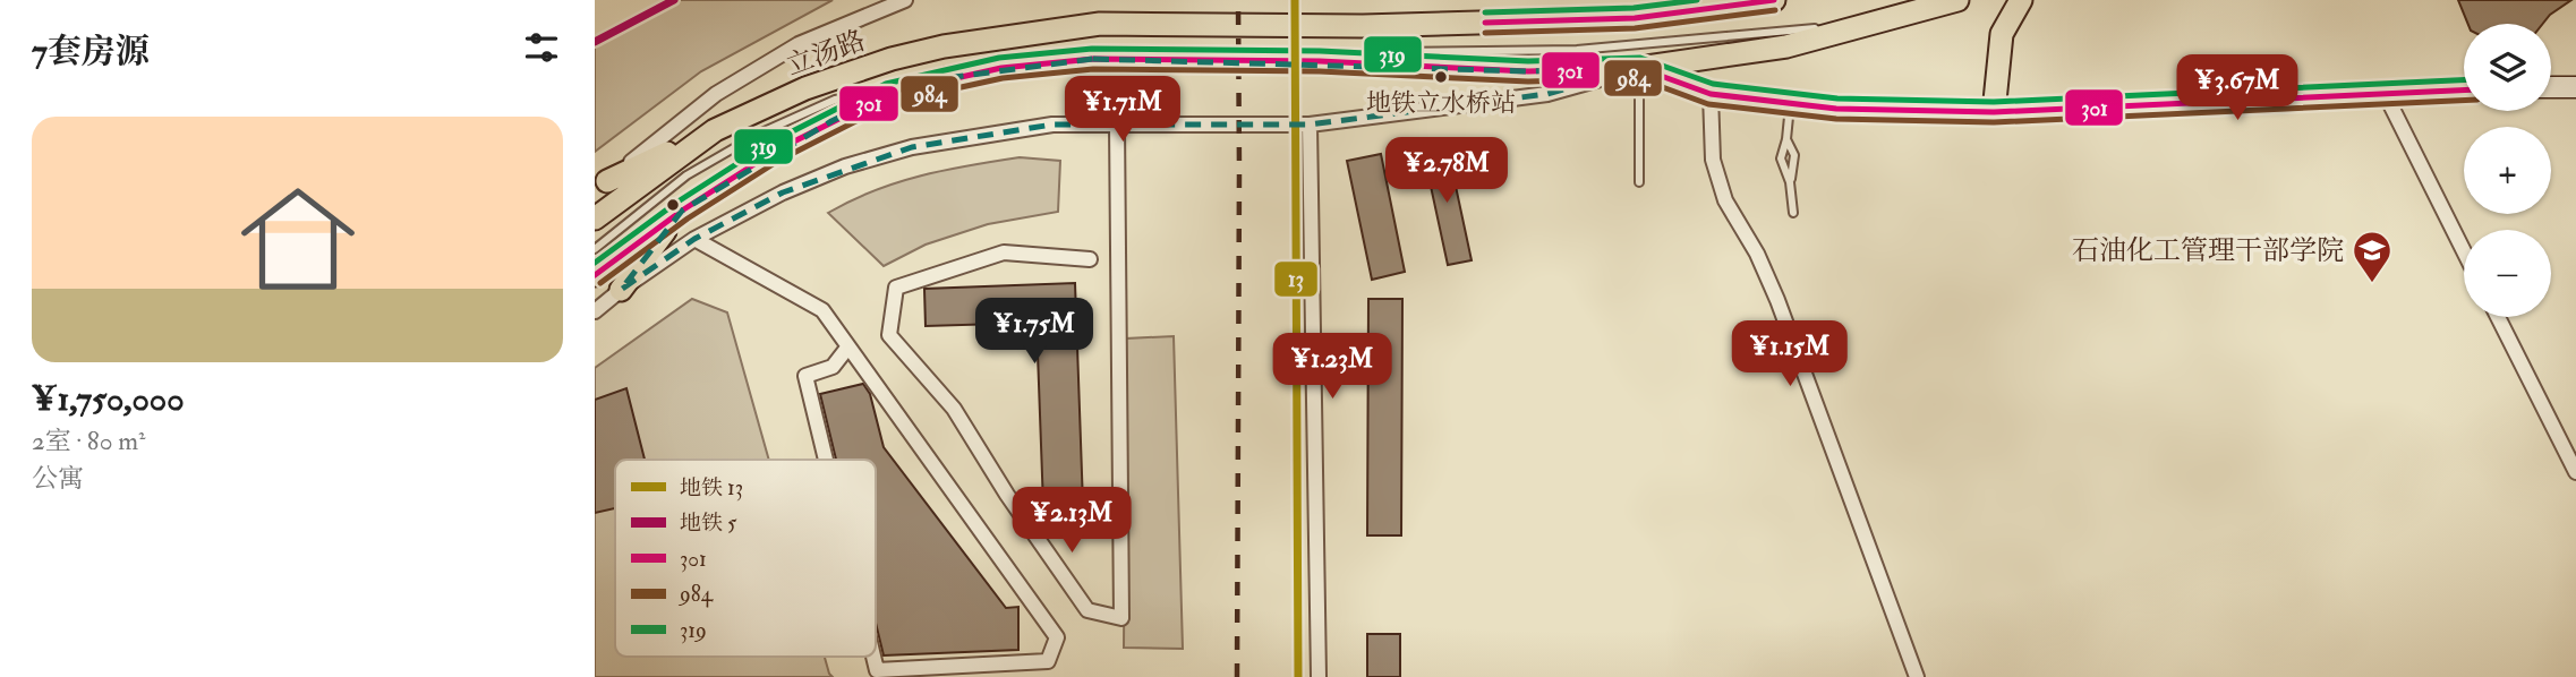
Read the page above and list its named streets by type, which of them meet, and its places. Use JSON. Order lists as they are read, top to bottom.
{
  "streets": {
    "main road": ["立汤路"]
  },
  "places": {
    "other": ["地铁立水桥站"],
    "school or university": ["石油化工管理干部学院"]
  },
  "lines": [
    "metro line 13",
    "metro line 5",
    "transit line 301",
    "transit line 319",
    "transit line 984"
  ],
  "legend": [
    "地铁 13",
    "地铁 5",
    "301",
    "984",
    "319"
  ],
  "page": {
    "heading": "7套房源",
    "map_buttons": ["+", "−"],
    "price": [
      "¥3.67M",
      "¥1.71M",
      "¥2.78M",
      "¥1.75M",
      "¥1.15M",
      "¥1.23M",
      "¥2.13M"
    ],
    "list": [
      {
        "name": "¥1,750,000",
        "note": "2室 · 80 m² · 公寓"
      }
    ]
  }
}
